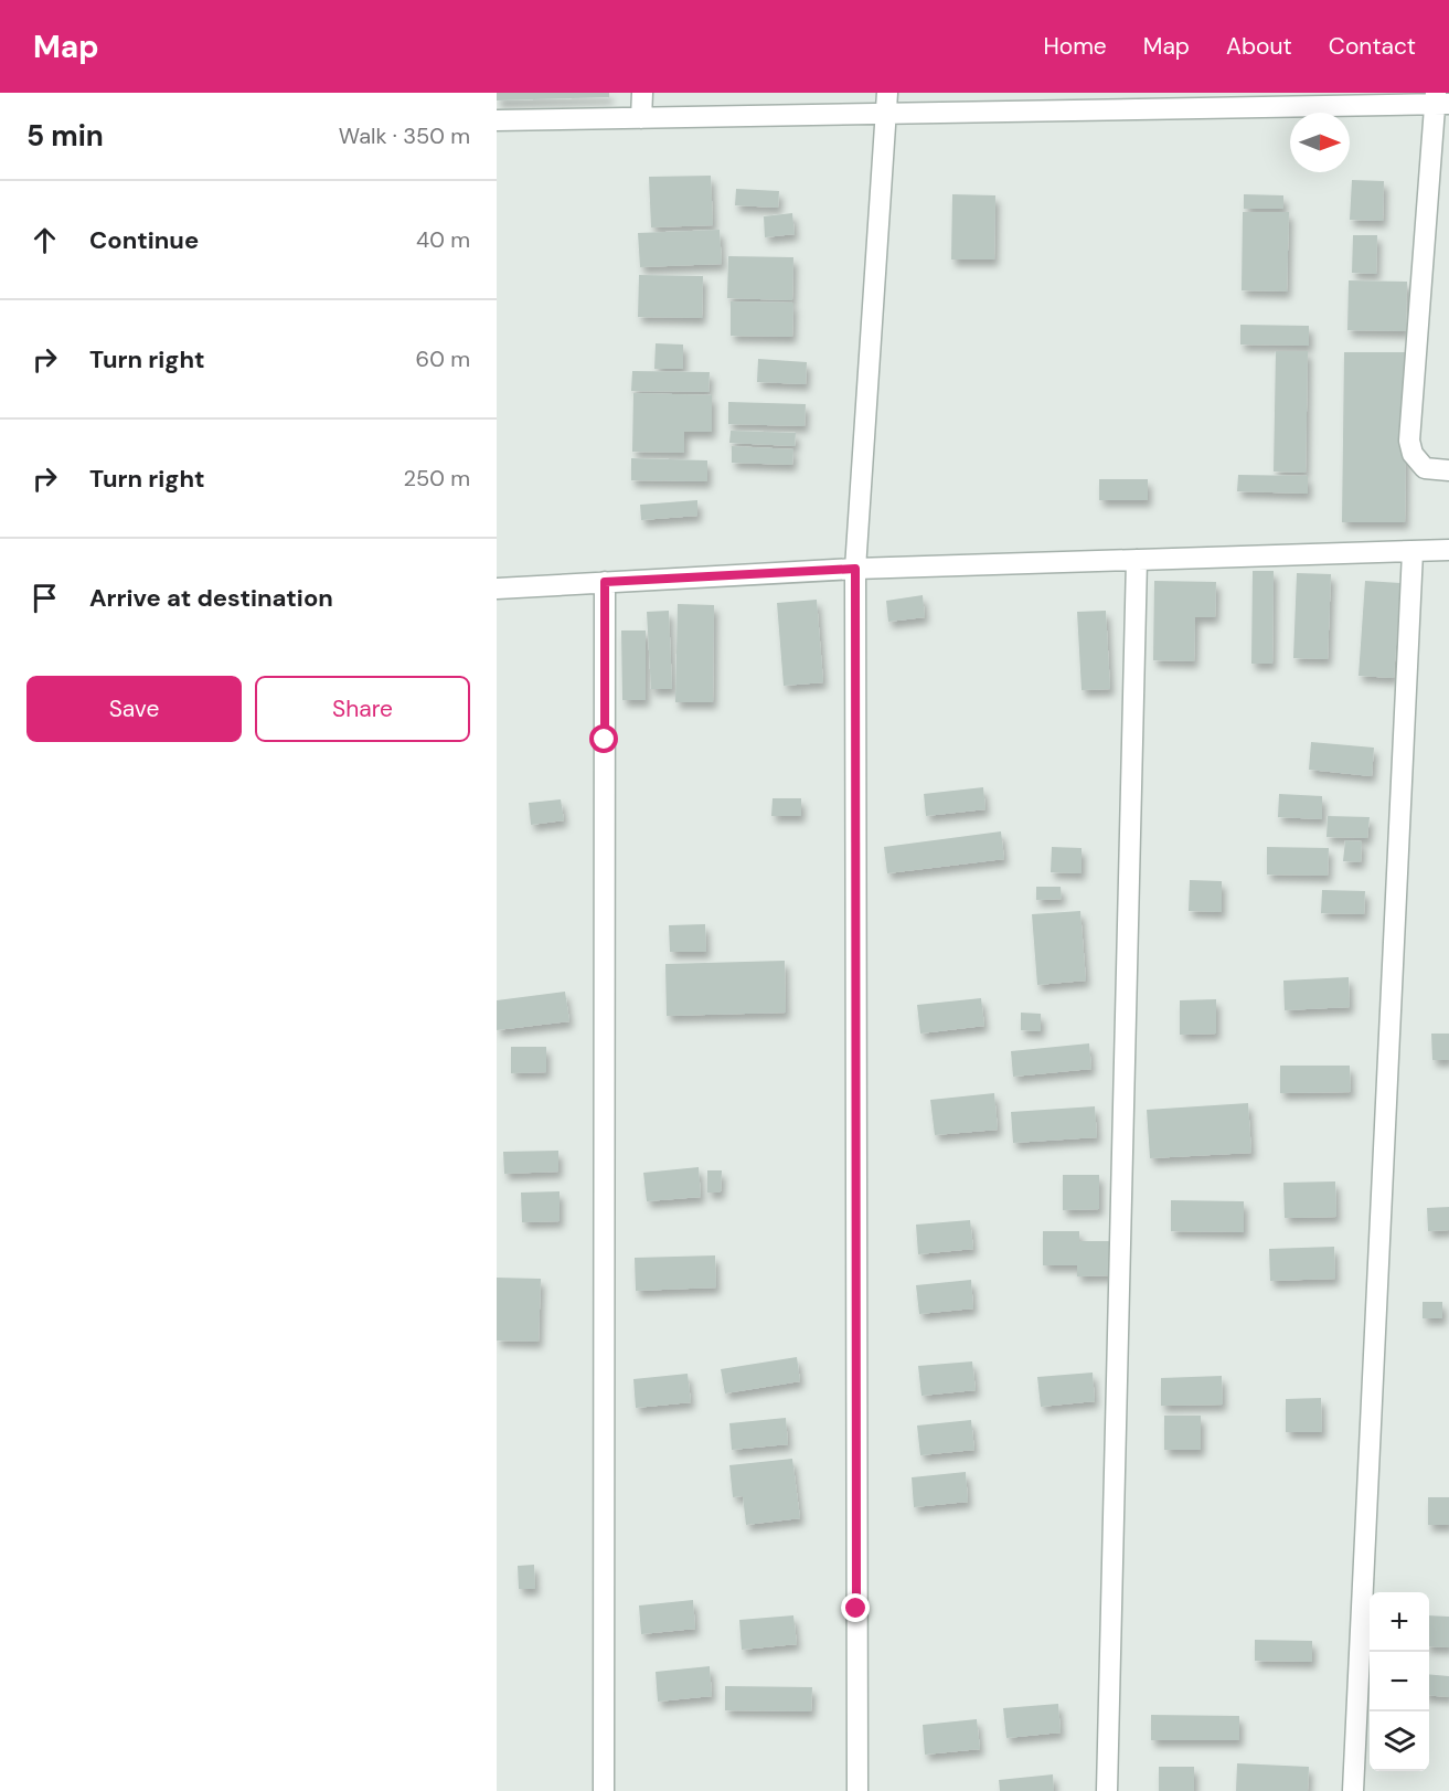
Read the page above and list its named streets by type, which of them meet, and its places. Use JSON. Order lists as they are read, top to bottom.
{
  "north": "right",
  "page": {
    "header": "Map",
    "nav": [
      "Home",
      "Map",
      "About",
      "Contact"
    ],
    "heading": ["5 min", "Walk · 350 m"],
    "list": [
      ["Continue", "40 m"],
      ["Turn right", "60 m"],
      ["Turn right", "250 m"],
      "Arrive at destination"
    ],
    "buttons": ["Save", "Share"],
    "map_buttons": ["+", "−"]
  }
}
